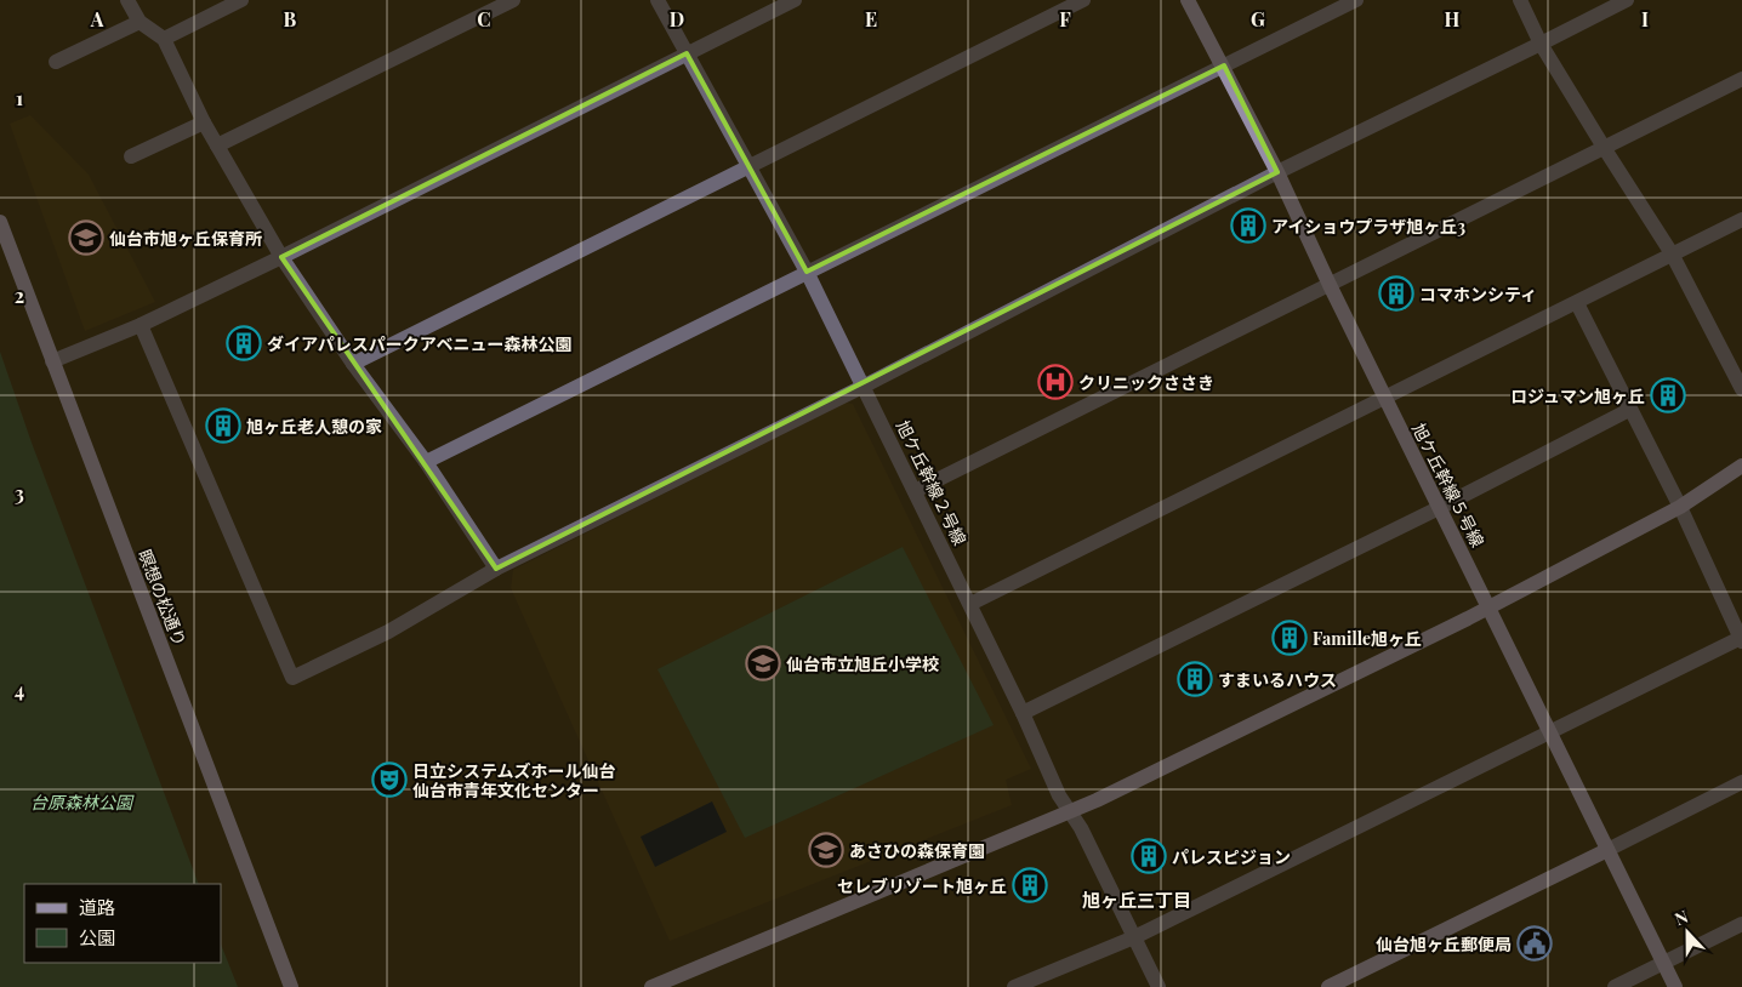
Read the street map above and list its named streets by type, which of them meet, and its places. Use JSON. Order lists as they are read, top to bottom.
{
  "streets": {
    "street": ["旭ケ丘幹線２号線", "旭ケ丘幹線５号線", "瞑想の松通り"]
  },
  "districts": ["旭ヶ丘三丁目"],
  "parks": ["台原森林公園"],
  "places": {
    "building": [
      "アイショウプラザ旭ヶ丘3",
      "コマホンシティ",
      "ダイアパレスパークアベニュー森林公園",
      "ロジュマン旭ヶ丘",
      "旭ヶ丘老人憩の家",
      "Famille旭ヶ丘",
      "すまいるハウス",
      "パレスピジョン",
      "セレブリゾート旭ヶ丘"
    ],
    "school or university": ["仙台市旭ヶ丘保育所", "仙台市立旭丘小学校", "あさひの森保育園"],
    "hospital": ["クリニックささき"],
    "theatre": ["日立システムズホール仙台 仙台市青年文化センター"],
    "public building": ["仙台旭ヶ丘郵便局"]
  },
  "legend": ["道路", "公園"],
  "north": "top",
  "grid": {
    "columns": [
      "A",
      "B",
      "C",
      "D",
      "E",
      "F",
      "G",
      "H",
      "I"
    ],
    "rows": [
      "1",
      "2",
      "3",
      "4"
    ]
  }
}
